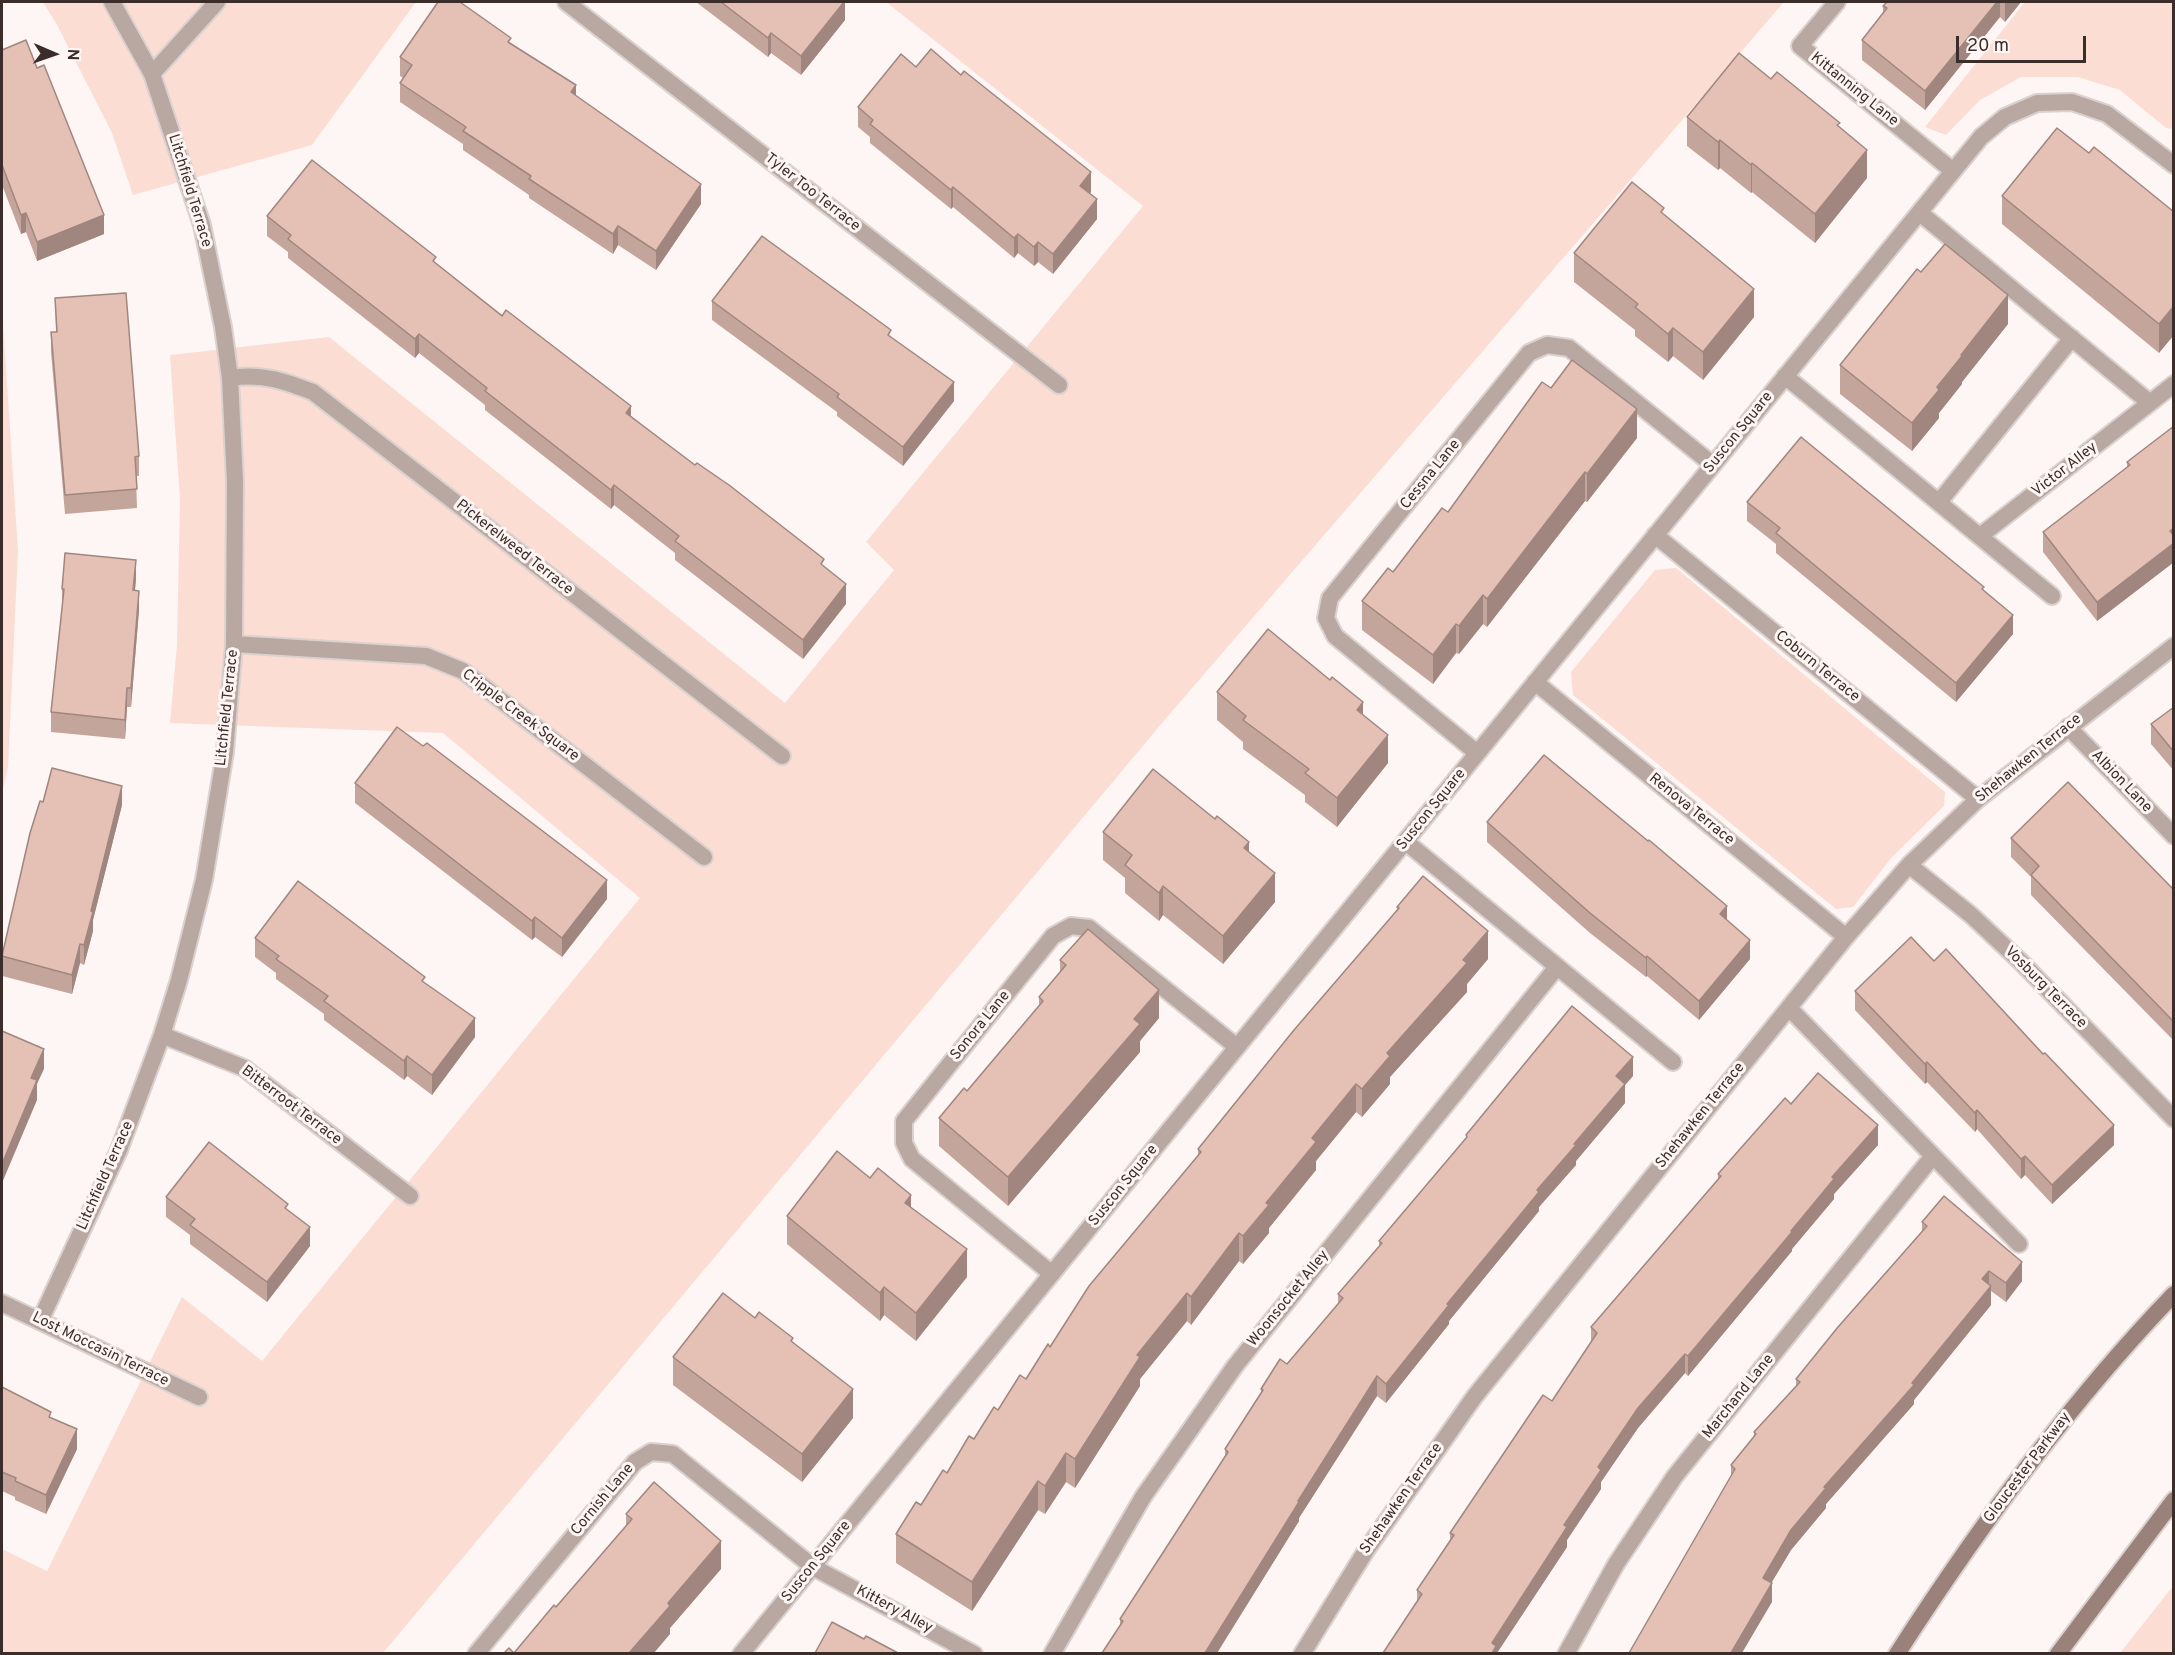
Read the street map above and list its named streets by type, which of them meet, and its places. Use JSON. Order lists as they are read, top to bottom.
{
  "streets": {
    "main road": ["Gloucester Parkway"],
    "street": [
      "Kittanning Lane",
      "Litchfield Terrace",
      "Tyler Too Terrace",
      "Suscon Square",
      "Victor Alley",
      "Cessna Lane",
      "Pickerelweed Terrace",
      "Coburn Terrace",
      "Cripple Creek Square",
      "Shehawken Terrace",
      "Albion Lane",
      "Renova Terrace",
      "Vosburg Terrace",
      "Sonora Lane",
      "Bitterroot Terrace",
      "Woonsocket Alley",
      "Lost Moccasin Terrace",
      "Marchand Lane",
      "Cornish Lane",
      "Kittery Alley"
    ]
  },
  "crossings": [
    ["Kittanning Lane", "Suscon Square"],
    ["Litchfield Terrace", "Pickerelweed Terrace"],
    ["Litchfield Terrace", "Cripple Creek Square"],
    ["Litchfield Terrace", "Bitterroot Terrace"],
    ["Litchfield Terrace", "Lost Moccasin Terrace"],
    ["Suscon Square", "Cessna Lane"],
    ["Suscon Square", "Coburn Terrace"],
    ["Suscon Square", "Renova Terrace"],
    ["Suscon Square", "Sonora Lane"],
    ["Suscon Square", "Cornish Lane"],
    ["Suscon Square", "Kittery Alley"],
    ["Coburn Terrace", "Shehawken Terrace"],
    ["Shehawken Terrace", "Albion Lane"],
    ["Shehawken Terrace", "Renova Terrace"],
    ["Shehawken Terrace", "Vosburg Terrace"],
    ["Cornish Lane", "Kittery Alley"]
  ],
  "scale_bar": "20 m",
  "north": "right"
}
